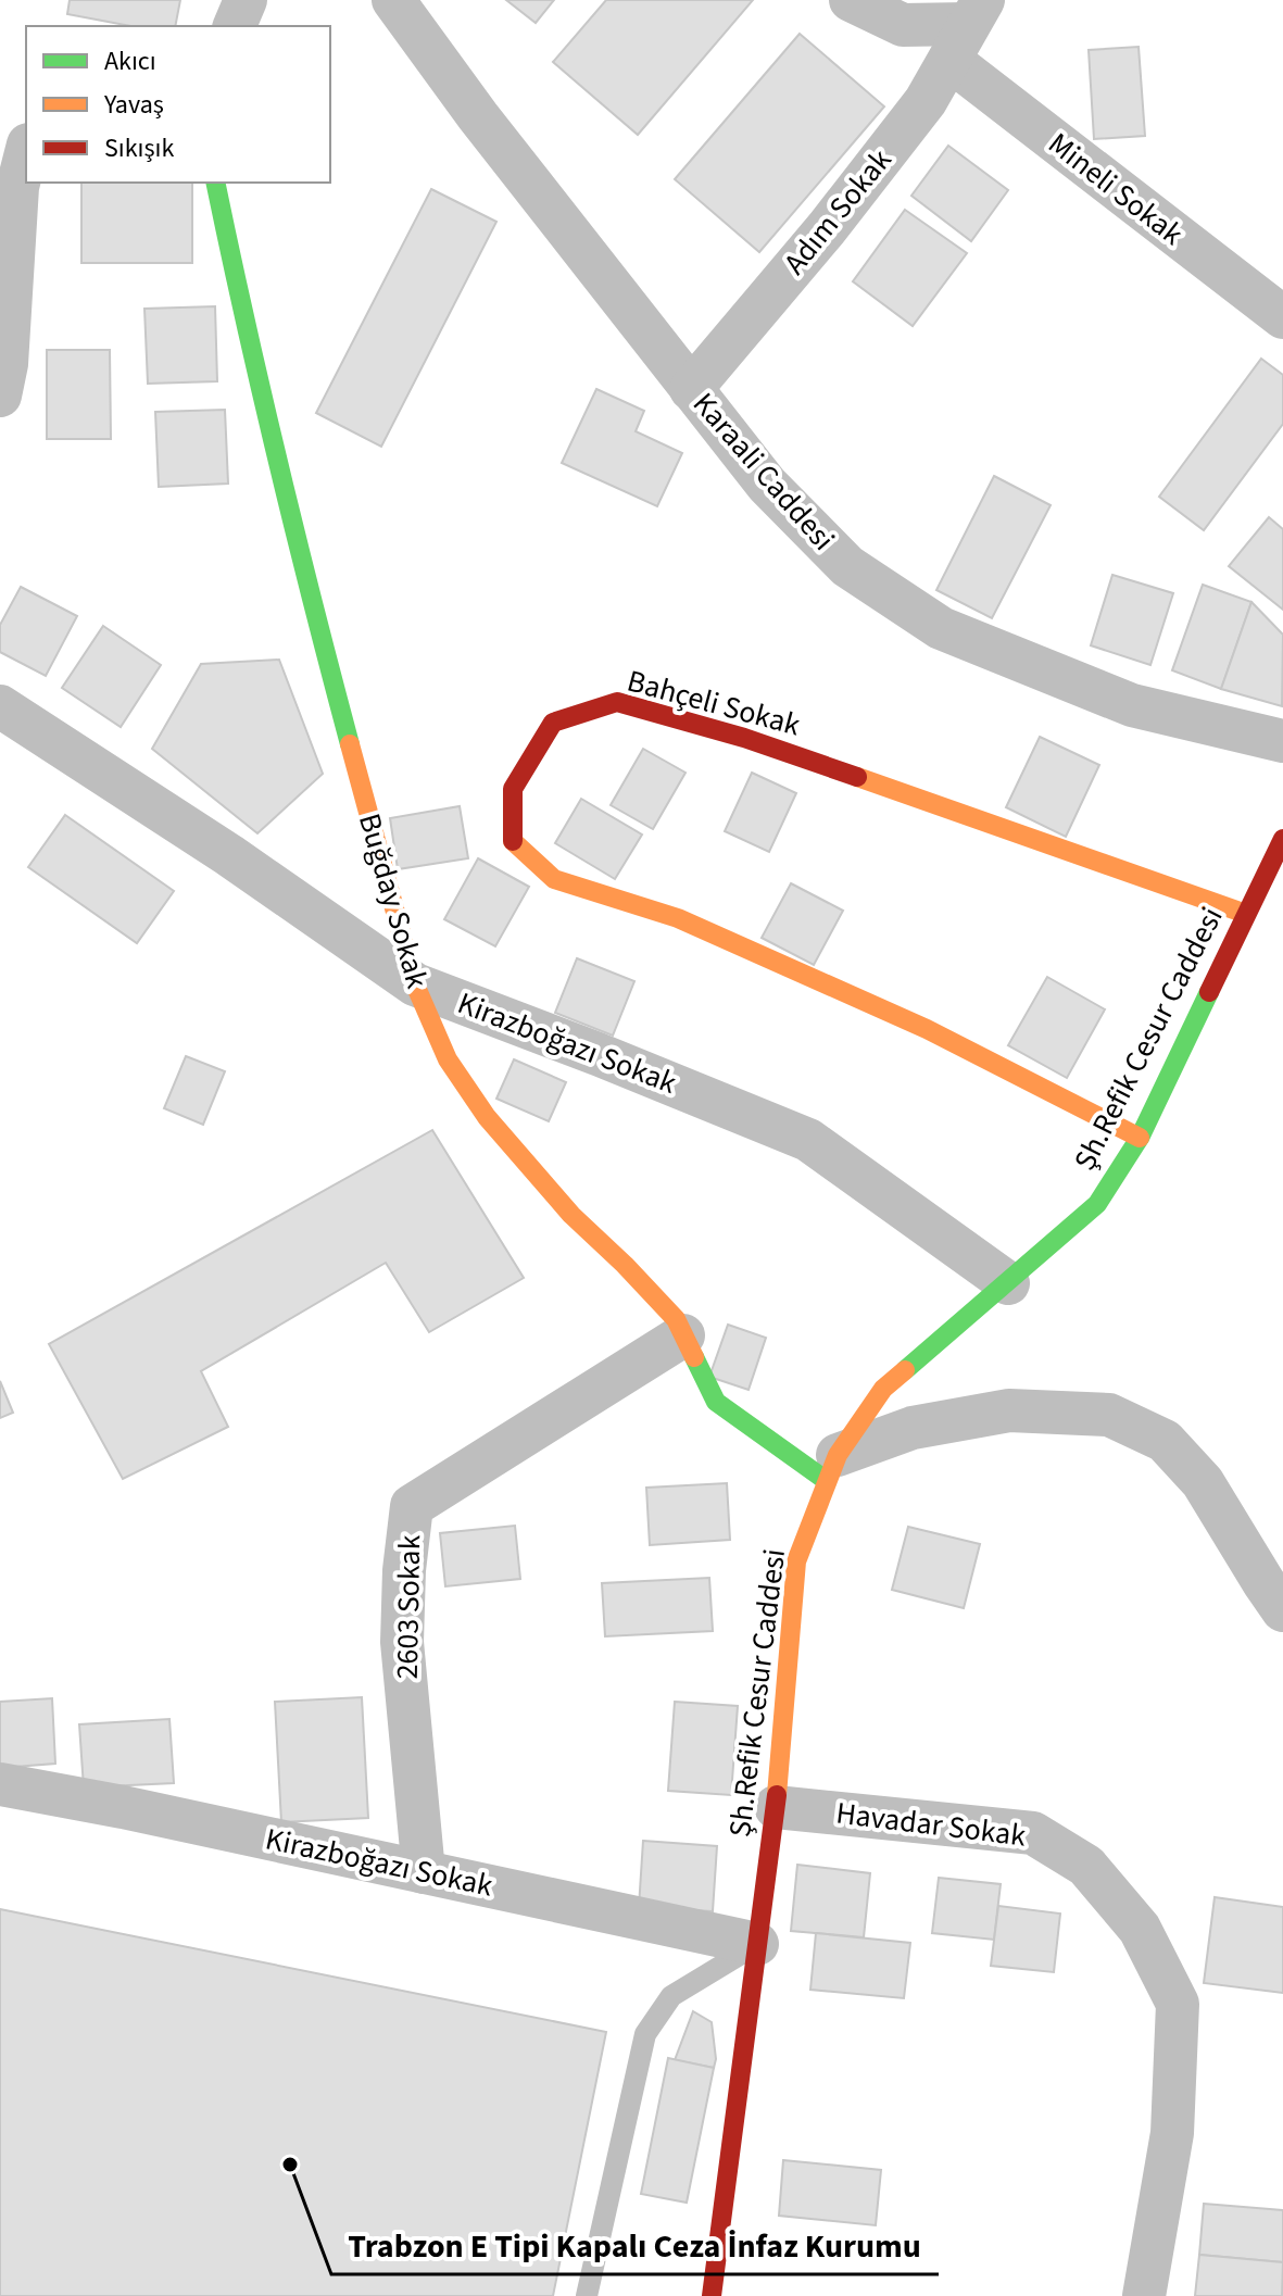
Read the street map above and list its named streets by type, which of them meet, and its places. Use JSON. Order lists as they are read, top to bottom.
{
  "streets": {
    "street": [
      "Mineli Sokak",
      "Adım Sokak",
      "Karaali Caddesi",
      "Bahçeli Sokak",
      "Buğday Sokak",
      "Şh.Refik Cesur Caddesi",
      "Kirazboğazı Sokak",
      "2603 Sokak",
      "Havadar Sokak"
    ]
  },
  "crossings": [
    ["Mineli Sokak", "Adım Sokak"],
    ["Adım Sokak", "Karaali Caddesi"],
    ["Bahçeli Sokak", "Şh.Refik Cesur Caddesi"],
    ["Buğday Sokak", "Şh.Refik Cesur Caddesi"],
    ["Buğday Sokak", "Kirazboğazı Sokak"],
    ["Buğday Sokak", "2603 Sokak"],
    ["Şh.Refik Cesur Caddesi", "Kirazboğazı Sokak"],
    ["Şh.Refik Cesur Caddesi", "Havadar Sokak"],
    ["Kirazboğazı Sokak", "2603 Sokak"]
  ],
  "places": ["Trabzon E Tipi Kapalı Ceza İnfaz Kurumu"],
  "legend": ["Akıcı", "Yavaş", "Sıkışık"]
}
